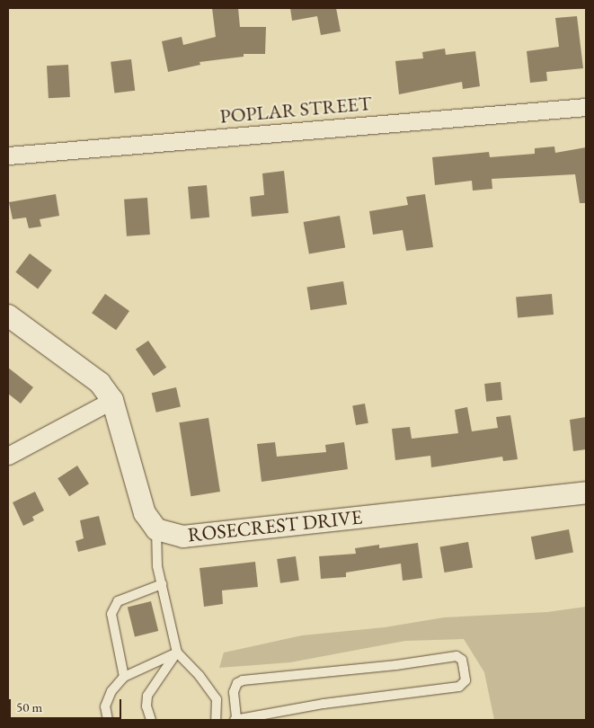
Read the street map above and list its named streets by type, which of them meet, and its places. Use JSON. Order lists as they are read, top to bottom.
{
  "streets": {
    "street": ["POPLAR STREET", "ROSECREST DRIVE"]
  },
  "scale_bar": "50 m"
}
